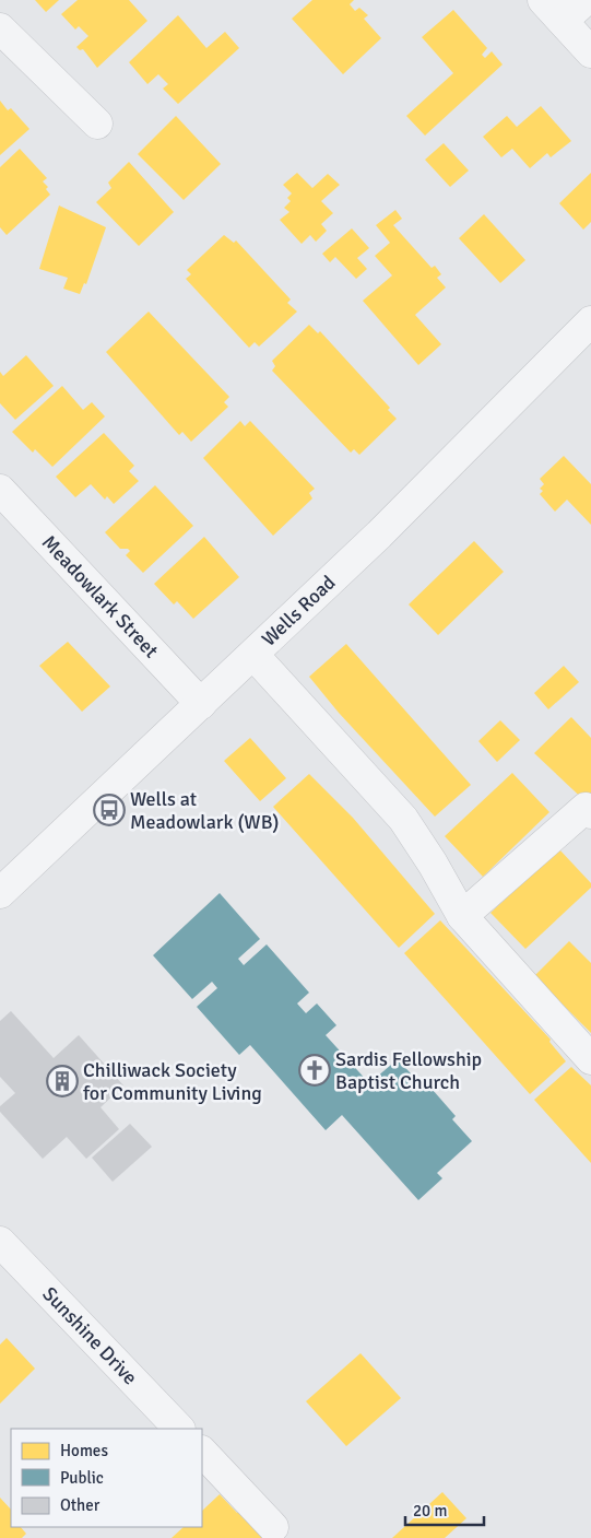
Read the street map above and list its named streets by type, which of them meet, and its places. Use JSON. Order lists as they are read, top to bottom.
{
  "streets": {
    "street": ["Meadowlark Street", "Wells Road", "Sunshine Drive"]
  },
  "crossings": [
    ["Meadowlark Street", "Wells Road"]
  ],
  "places": {
    "bus stop": ["Wells at Meadowlark (WB)"],
    "church": ["Sardis Fellowship Baptist Church"],
    "building": ["Chilliwack Society for Community Living"]
  },
  "legend": ["Homes", "Public", "Other"],
  "scale_bar": "20 m"
}
